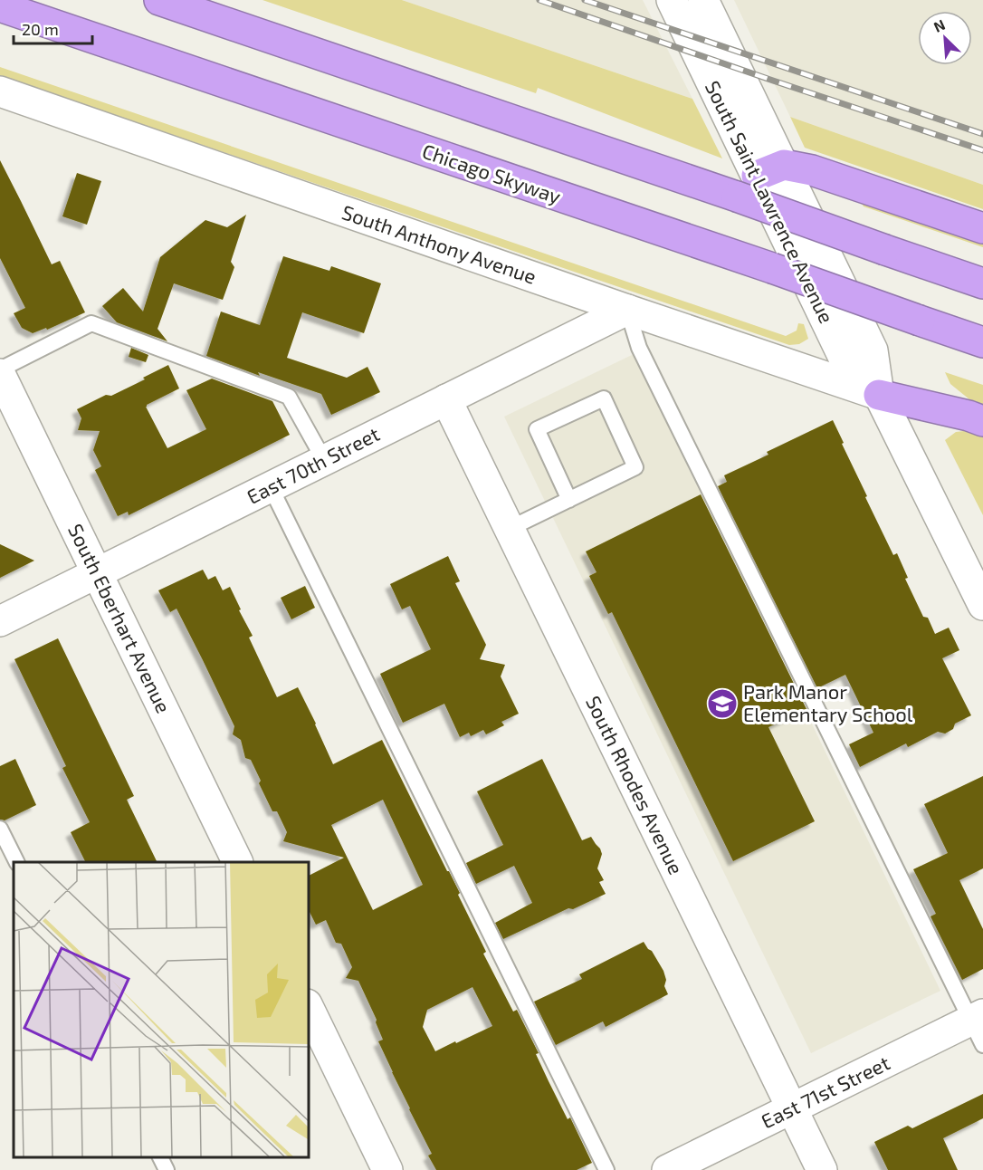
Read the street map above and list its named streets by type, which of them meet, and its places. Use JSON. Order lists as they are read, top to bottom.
{
  "streets": {
    "highway": ["Chicago Skyway"],
    "street": [
      "South Saint Lawrence Avenue",
      "South Anthony Avenue",
      "East 70th Street",
      "South Eberhart Avenue",
      "South Rhodes Avenue",
      "East 71st Street"
    ]
  },
  "crossings": [
    ["South Saint Lawrence Avenue", "South Anthony Avenue"],
    ["South Anthony Avenue", "East 70th Street"],
    ["East 70th Street", "South Eberhart Avenue"],
    ["East 70th Street", "South Rhodes Avenue"],
    ["South Rhodes Avenue", "East 71st Street"]
  ],
  "places": {
    "school or university": ["Park Manor Elementary School"]
  },
  "scale_bar": "20 m",
  "north": "top left"
}
